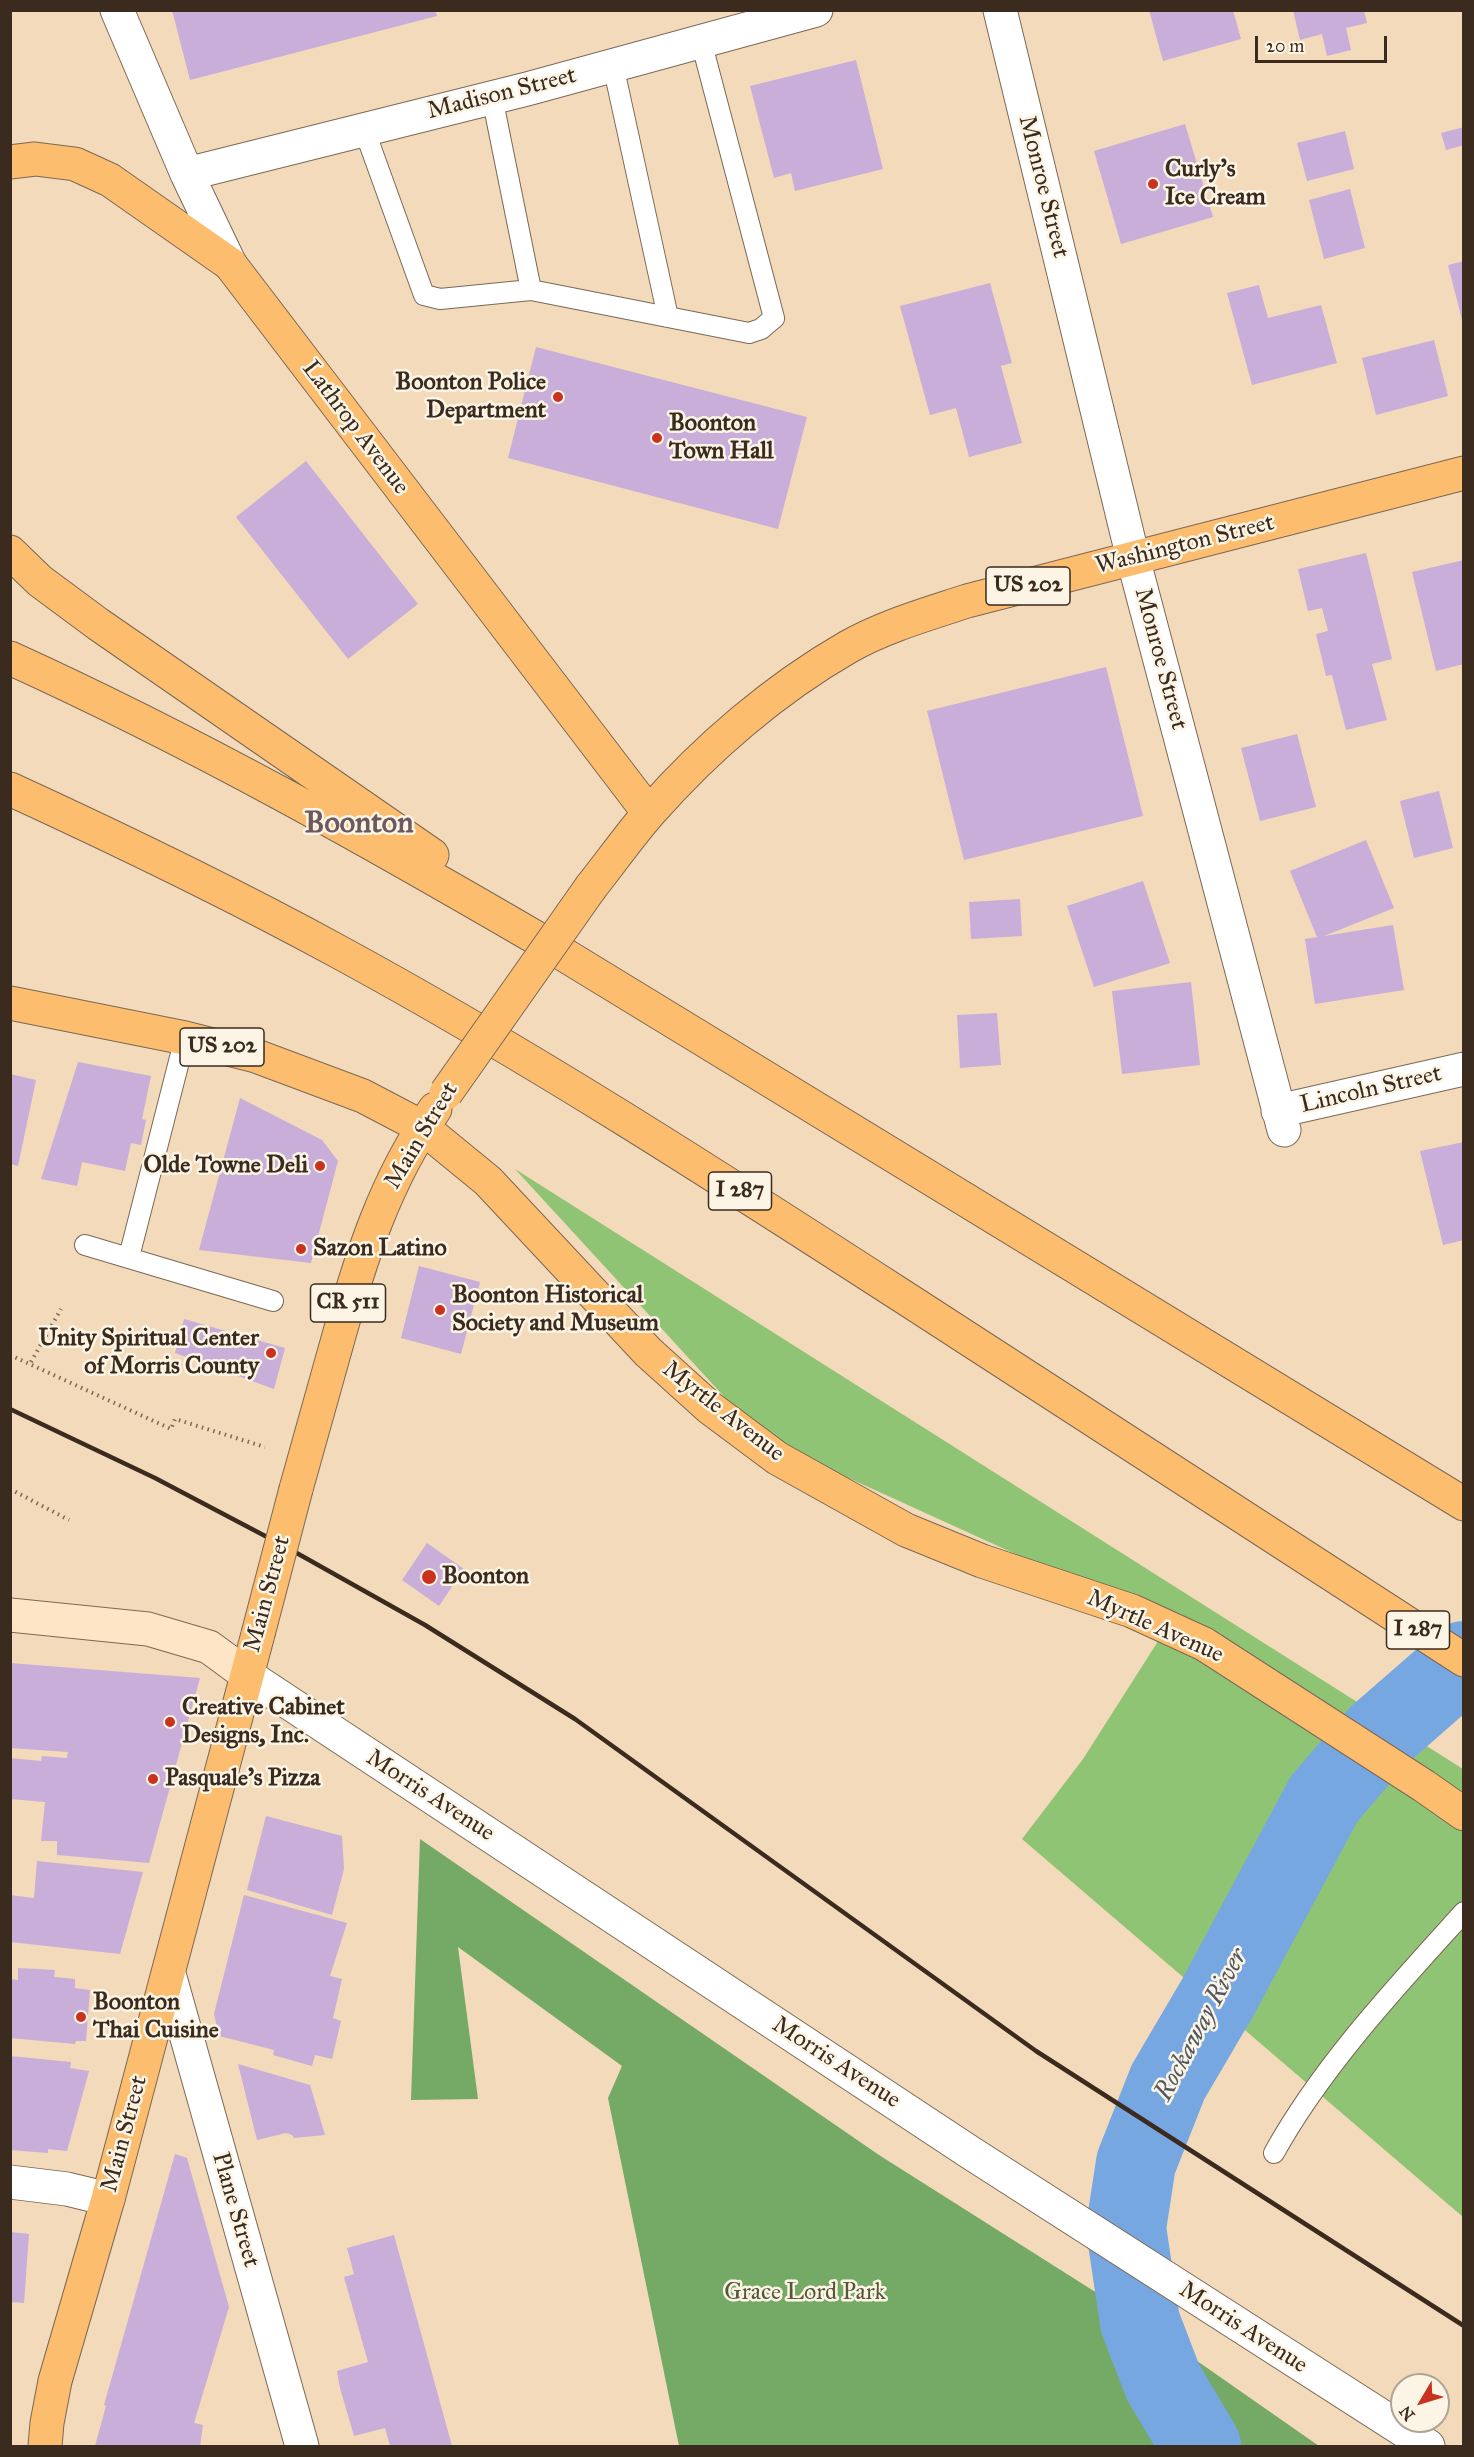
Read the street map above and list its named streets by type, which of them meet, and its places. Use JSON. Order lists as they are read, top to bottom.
{
  "streets": {
    "main road": [
      "Lathrop Avenue",
      "Washington Street",
      "US 202",
      "Main Street",
      "I 287",
      "CR 511",
      "Myrtle Avenue"
    ],
    "street": [
      "Madison Street",
      "Monroe Street",
      "Lincoln Street",
      "Morris Avenue",
      "Plane Street"
    ]
  },
  "crossings": [
    ["Madison Street", "Lathrop Avenue"],
    ["Monroe Street", "Washington Street"],
    ["Monroe Street", "Lincoln Street"],
    ["Lathrop Avenue", "Washington Street"],
    ["Lathrop Avenue", "Main Street"],
    ["Washington Street", "Main Street"],
    ["Main Street", "Myrtle Avenue"],
    ["Main Street", "Morris Avenue"],
    ["Main Street", "Plane Street"]
  ],
  "districts": ["Boonton"],
  "water": ["Rockaway River"],
  "parks": ["Grace Lord Park"],
  "places": [
    "Curly's Ice Cream",
    "Boonton Police Department",
    "Boonton Town Hall",
    "Olde Towne Deli",
    "Sazon Latino",
    "Boonton Historical Society and Museum",
    "Unity Spiritual Center of Morris County",
    "Boonton",
    "Creative Cabinet Designs, Inc.",
    "Pasquale’s Pizza",
    "Boonton Thai Cuisine"
  ],
  "scale_bar": "20 m",
  "north": "bottom left"
}
